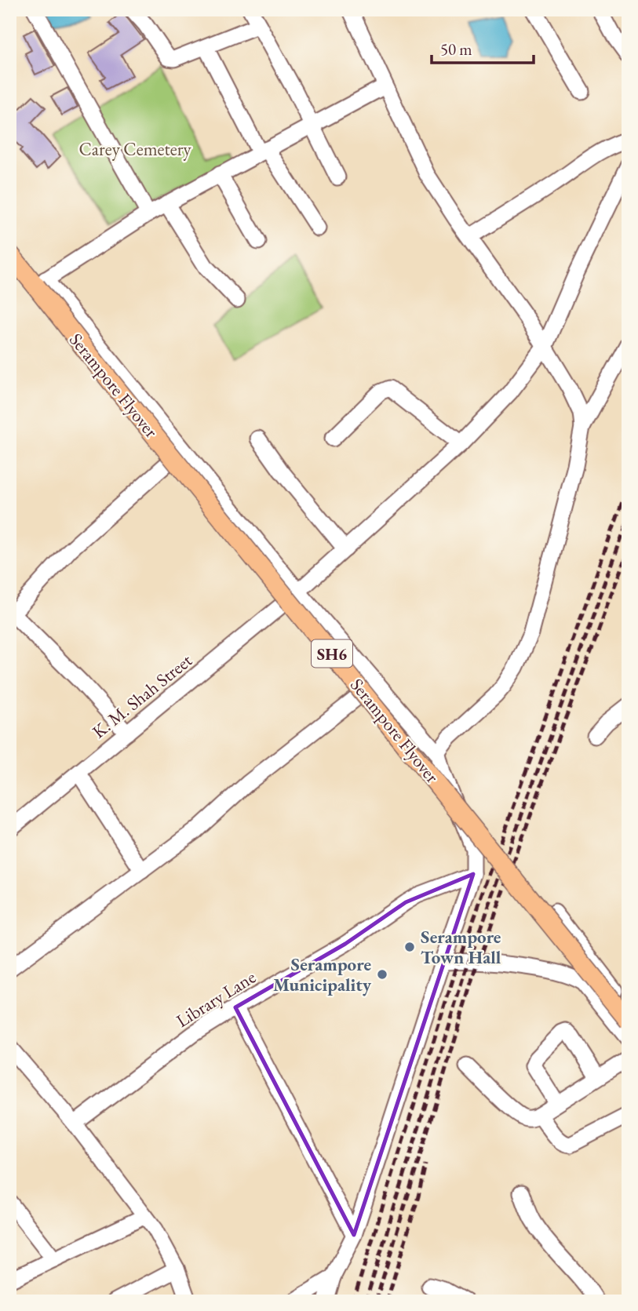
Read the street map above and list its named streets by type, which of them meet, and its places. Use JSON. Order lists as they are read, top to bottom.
{
  "streets": {
    "main road": ["Serampore Flyover", "SH6"],
    "street": ["K. M. Shah Street", "Library Lane"]
  },
  "crossings": [
    ["Serampore Flyover", "SH6"]
  ],
  "parks": ["Carey Cemetery"],
  "places": ["Serampore Town Hall", "Serampore Municipality"],
  "scale_bar": "50 m"
}
